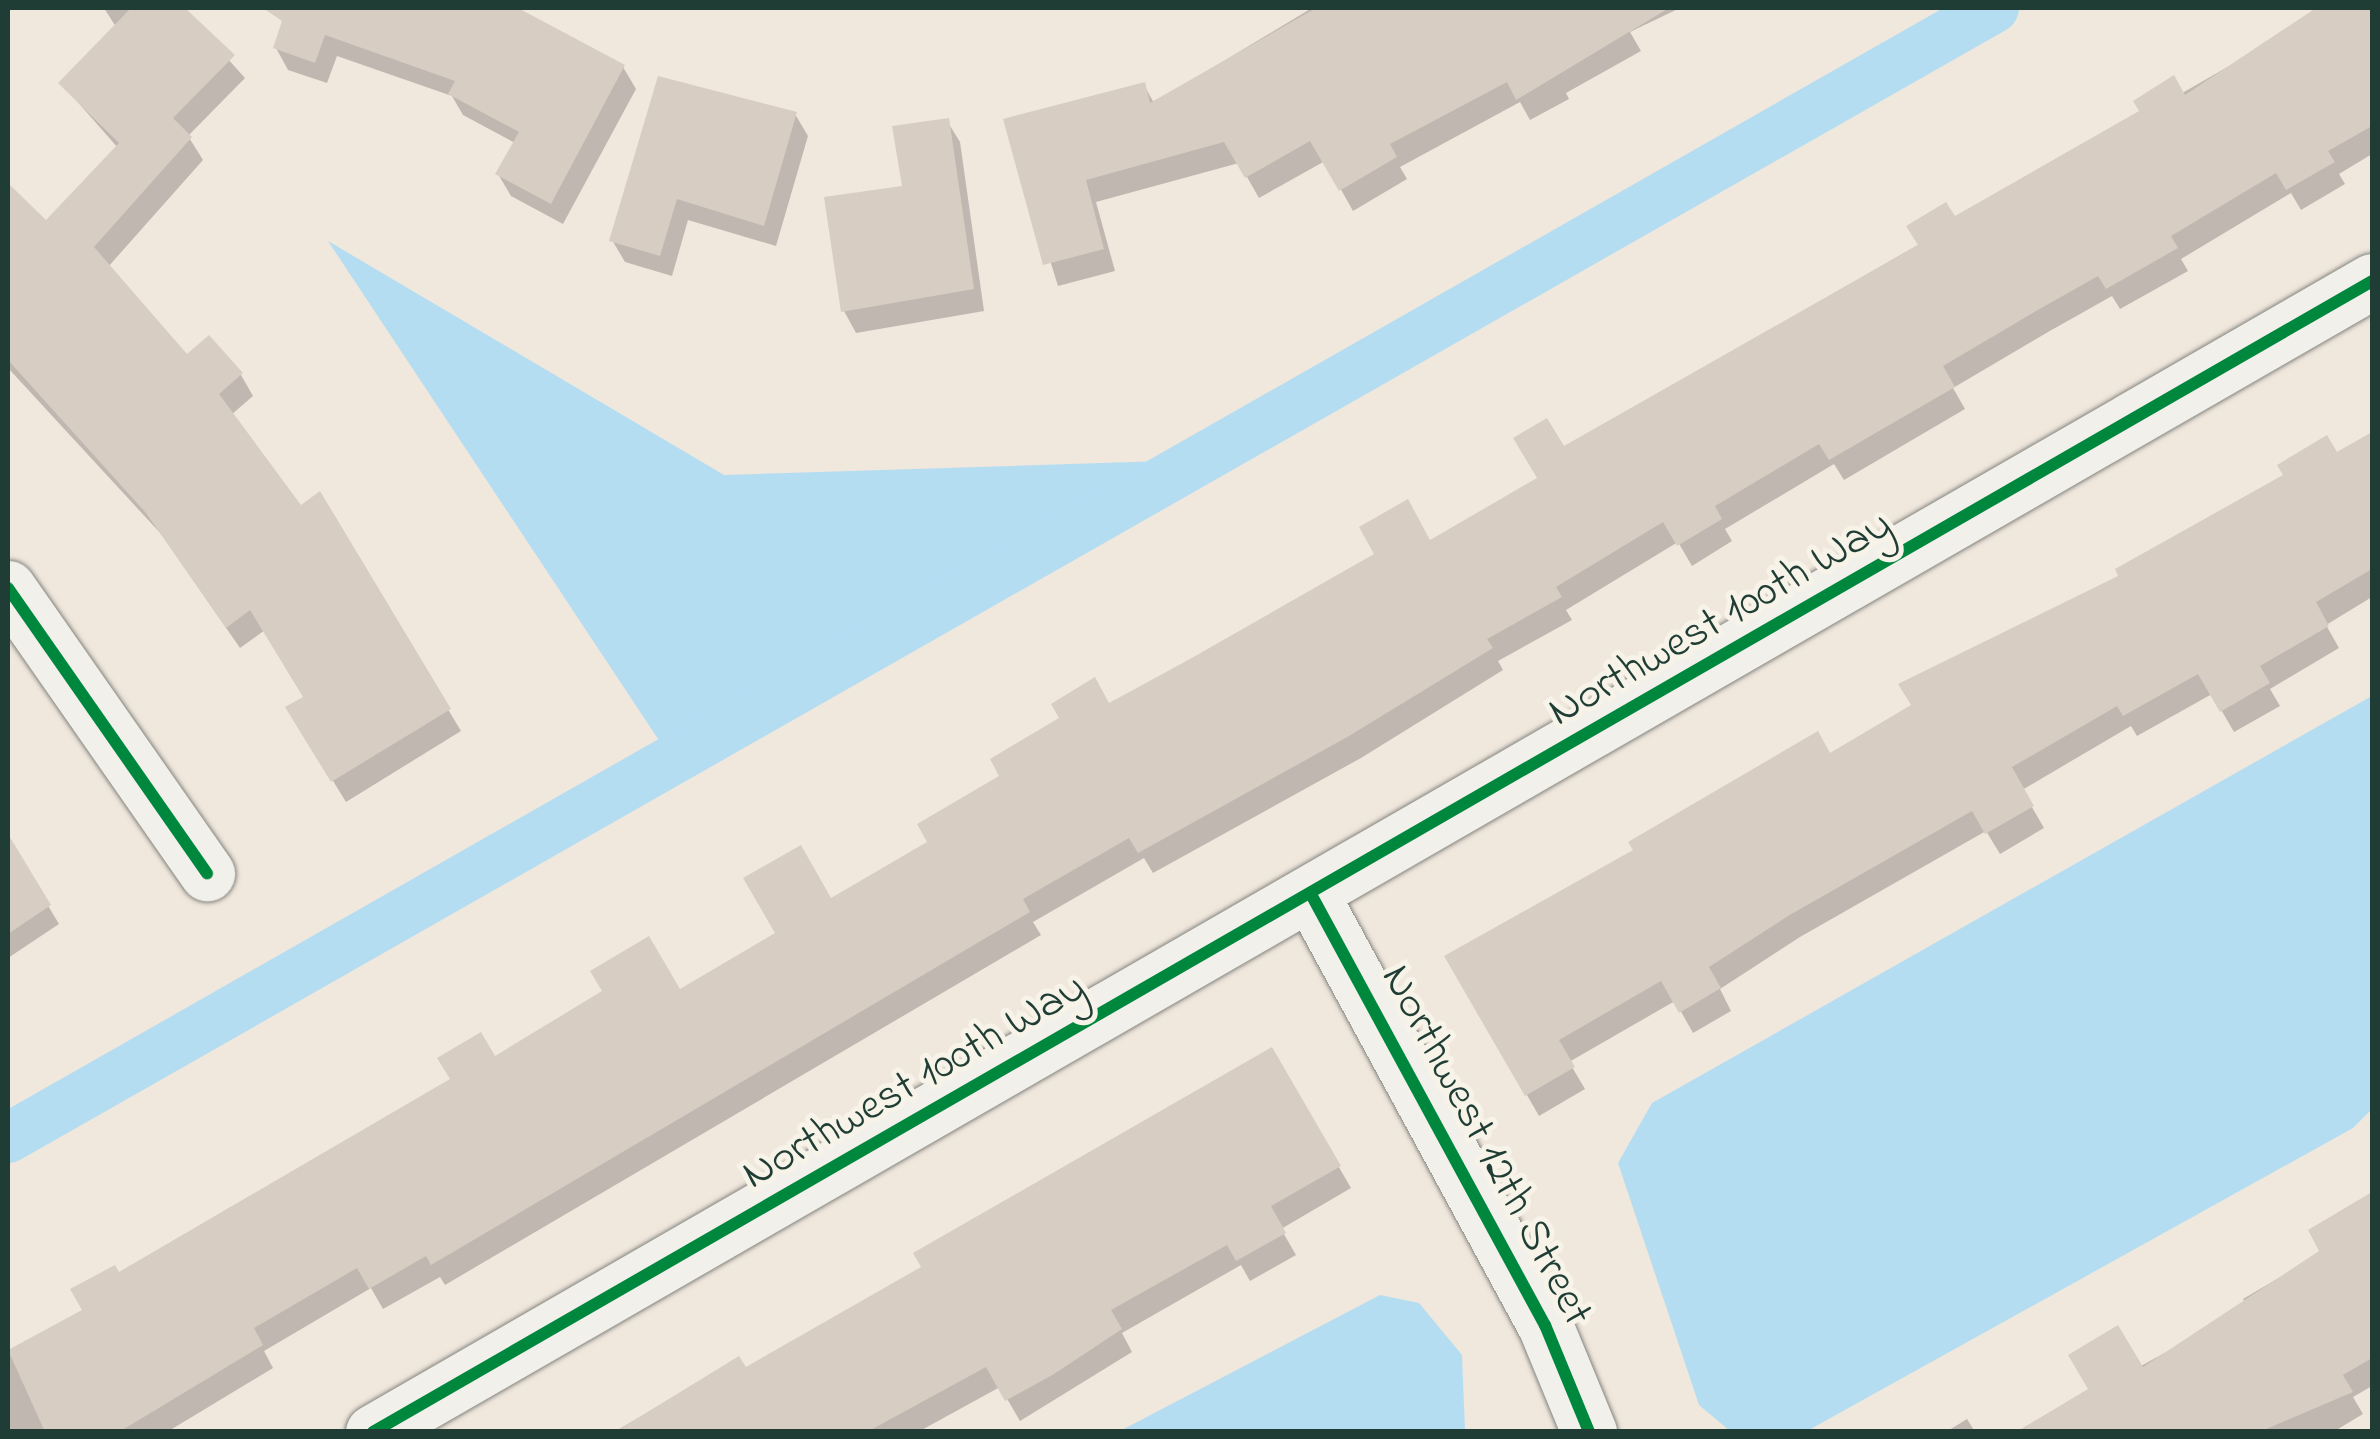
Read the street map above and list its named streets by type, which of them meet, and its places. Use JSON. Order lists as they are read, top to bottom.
{
  "streets": {
    "street": ["Northwest 100th Way", "Northwest 12th Street"]
  },
  "crossings": [
    ["Northwest 100th Way", "Northwest 12th Street"]
  ]
}
